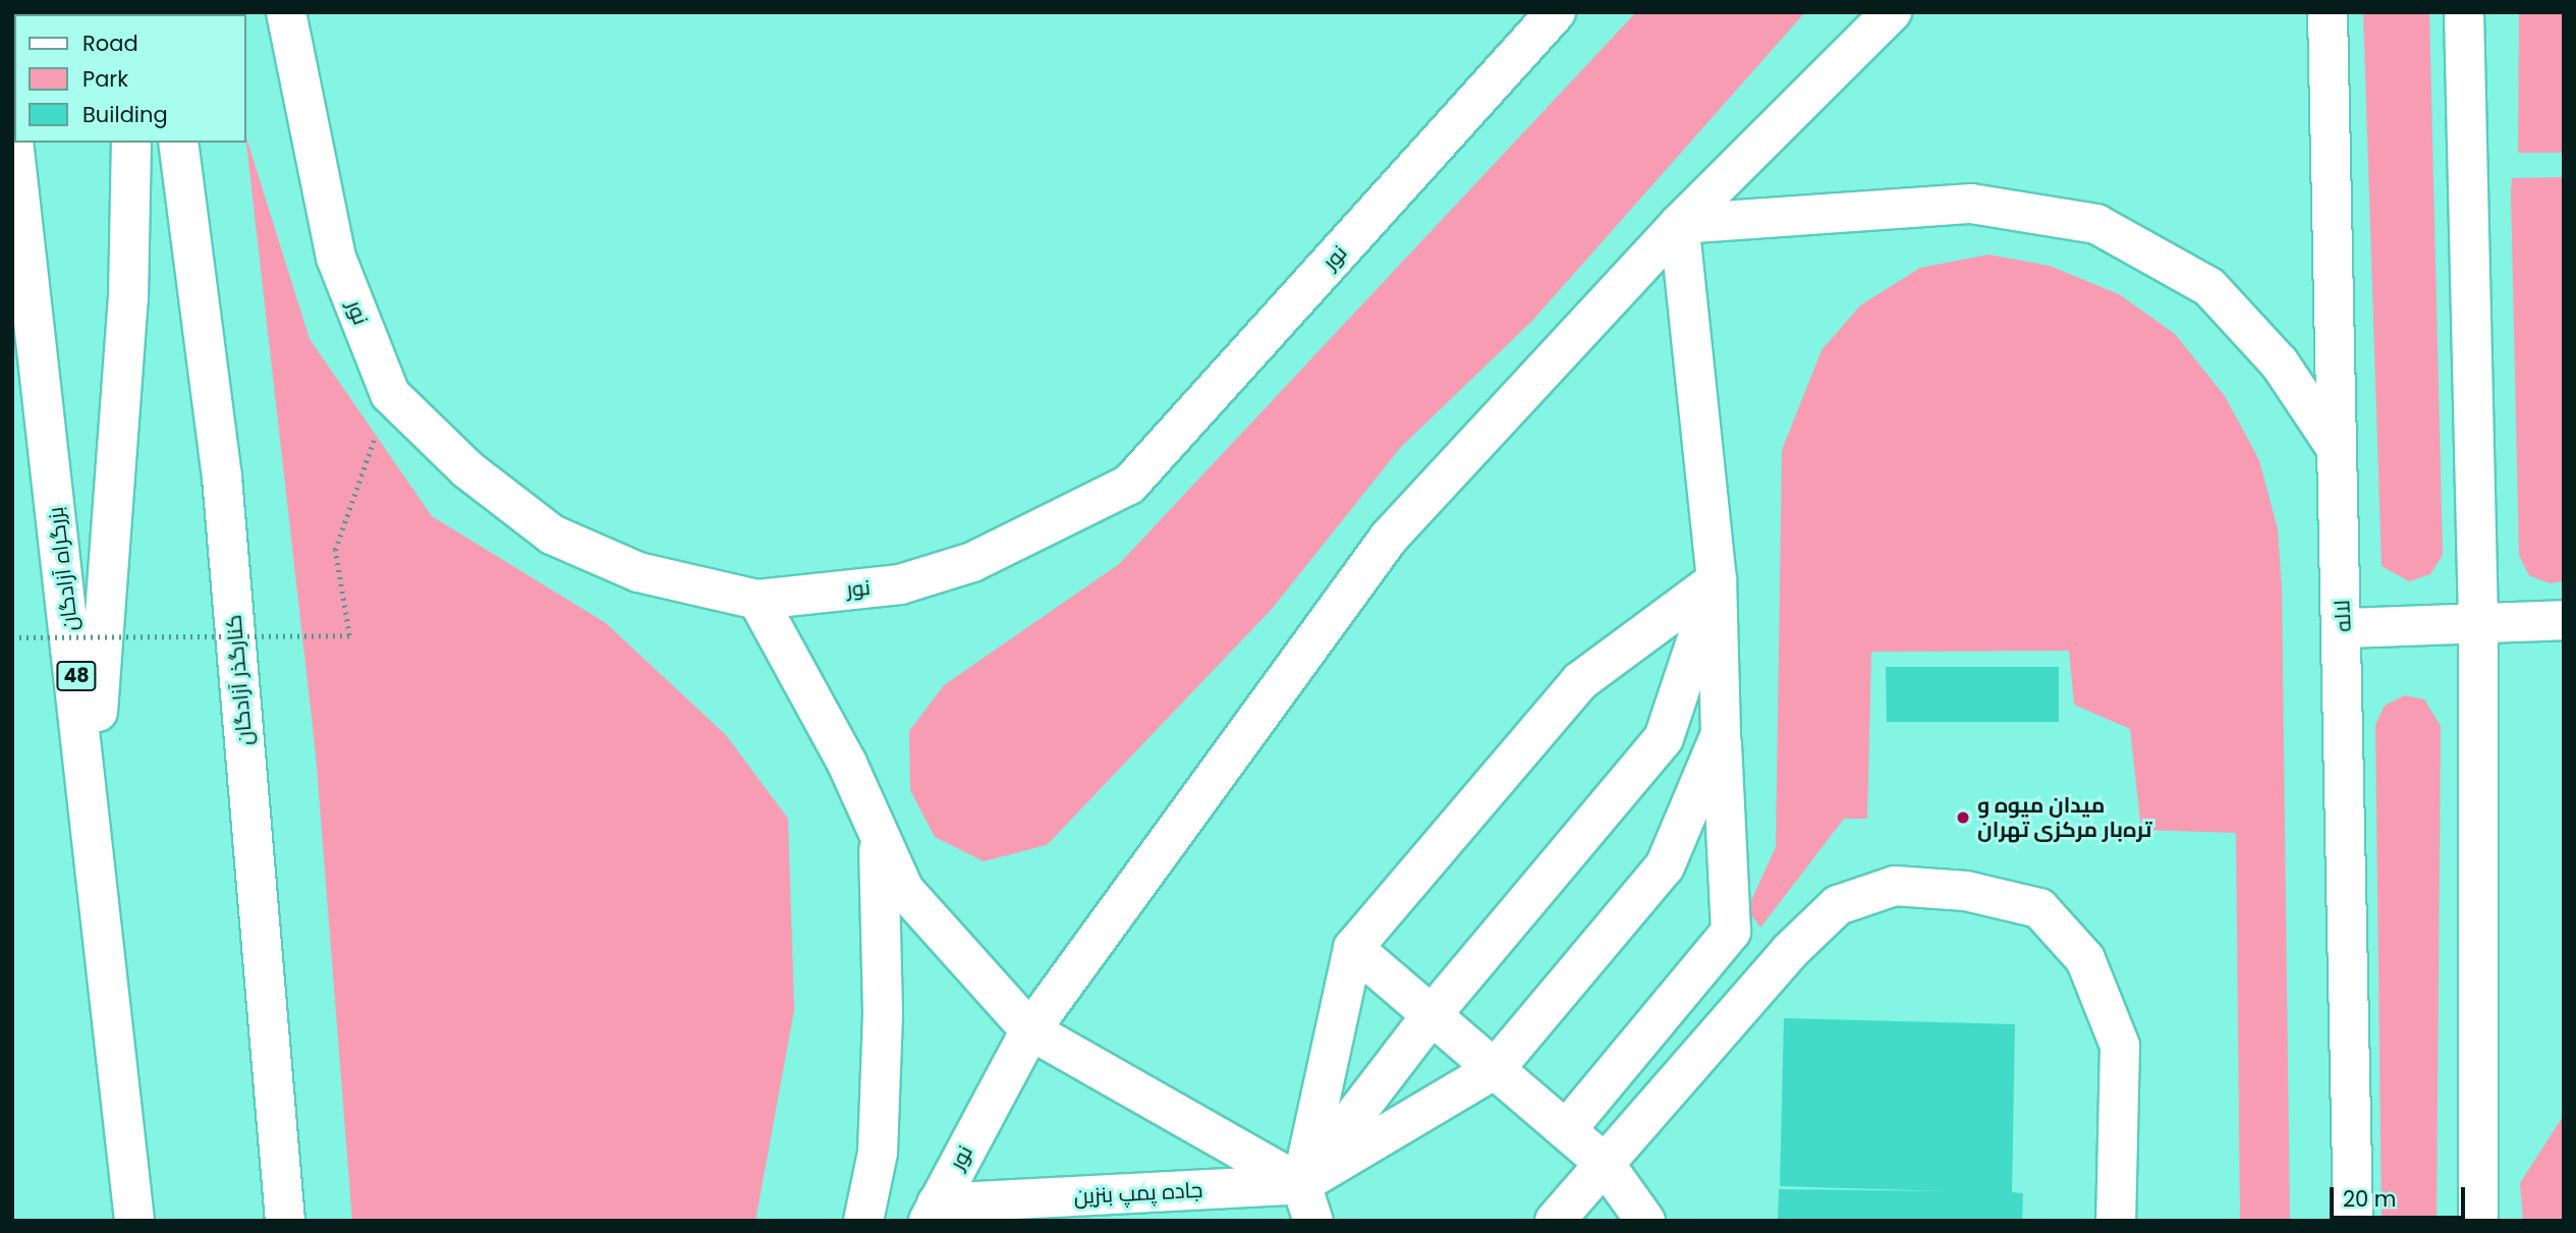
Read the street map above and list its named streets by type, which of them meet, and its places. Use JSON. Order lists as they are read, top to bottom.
{
  "streets": {
    "main road": [
      "نور",
      "بزرگراه آزادگان",
      "لاله",
      "48",
      "کنارگذر آزادگان",
      "جاده پمپ بنزین"
    ]
  },
  "crossings": [
    ["نور", "جاده پمپ بنزین"]
  ],
  "places": ["میدان میوه و تره‌بار مرکزی تهران"],
  "legend": ["Road", "Park", "Building"],
  "scale_bar": "20 m"
}
